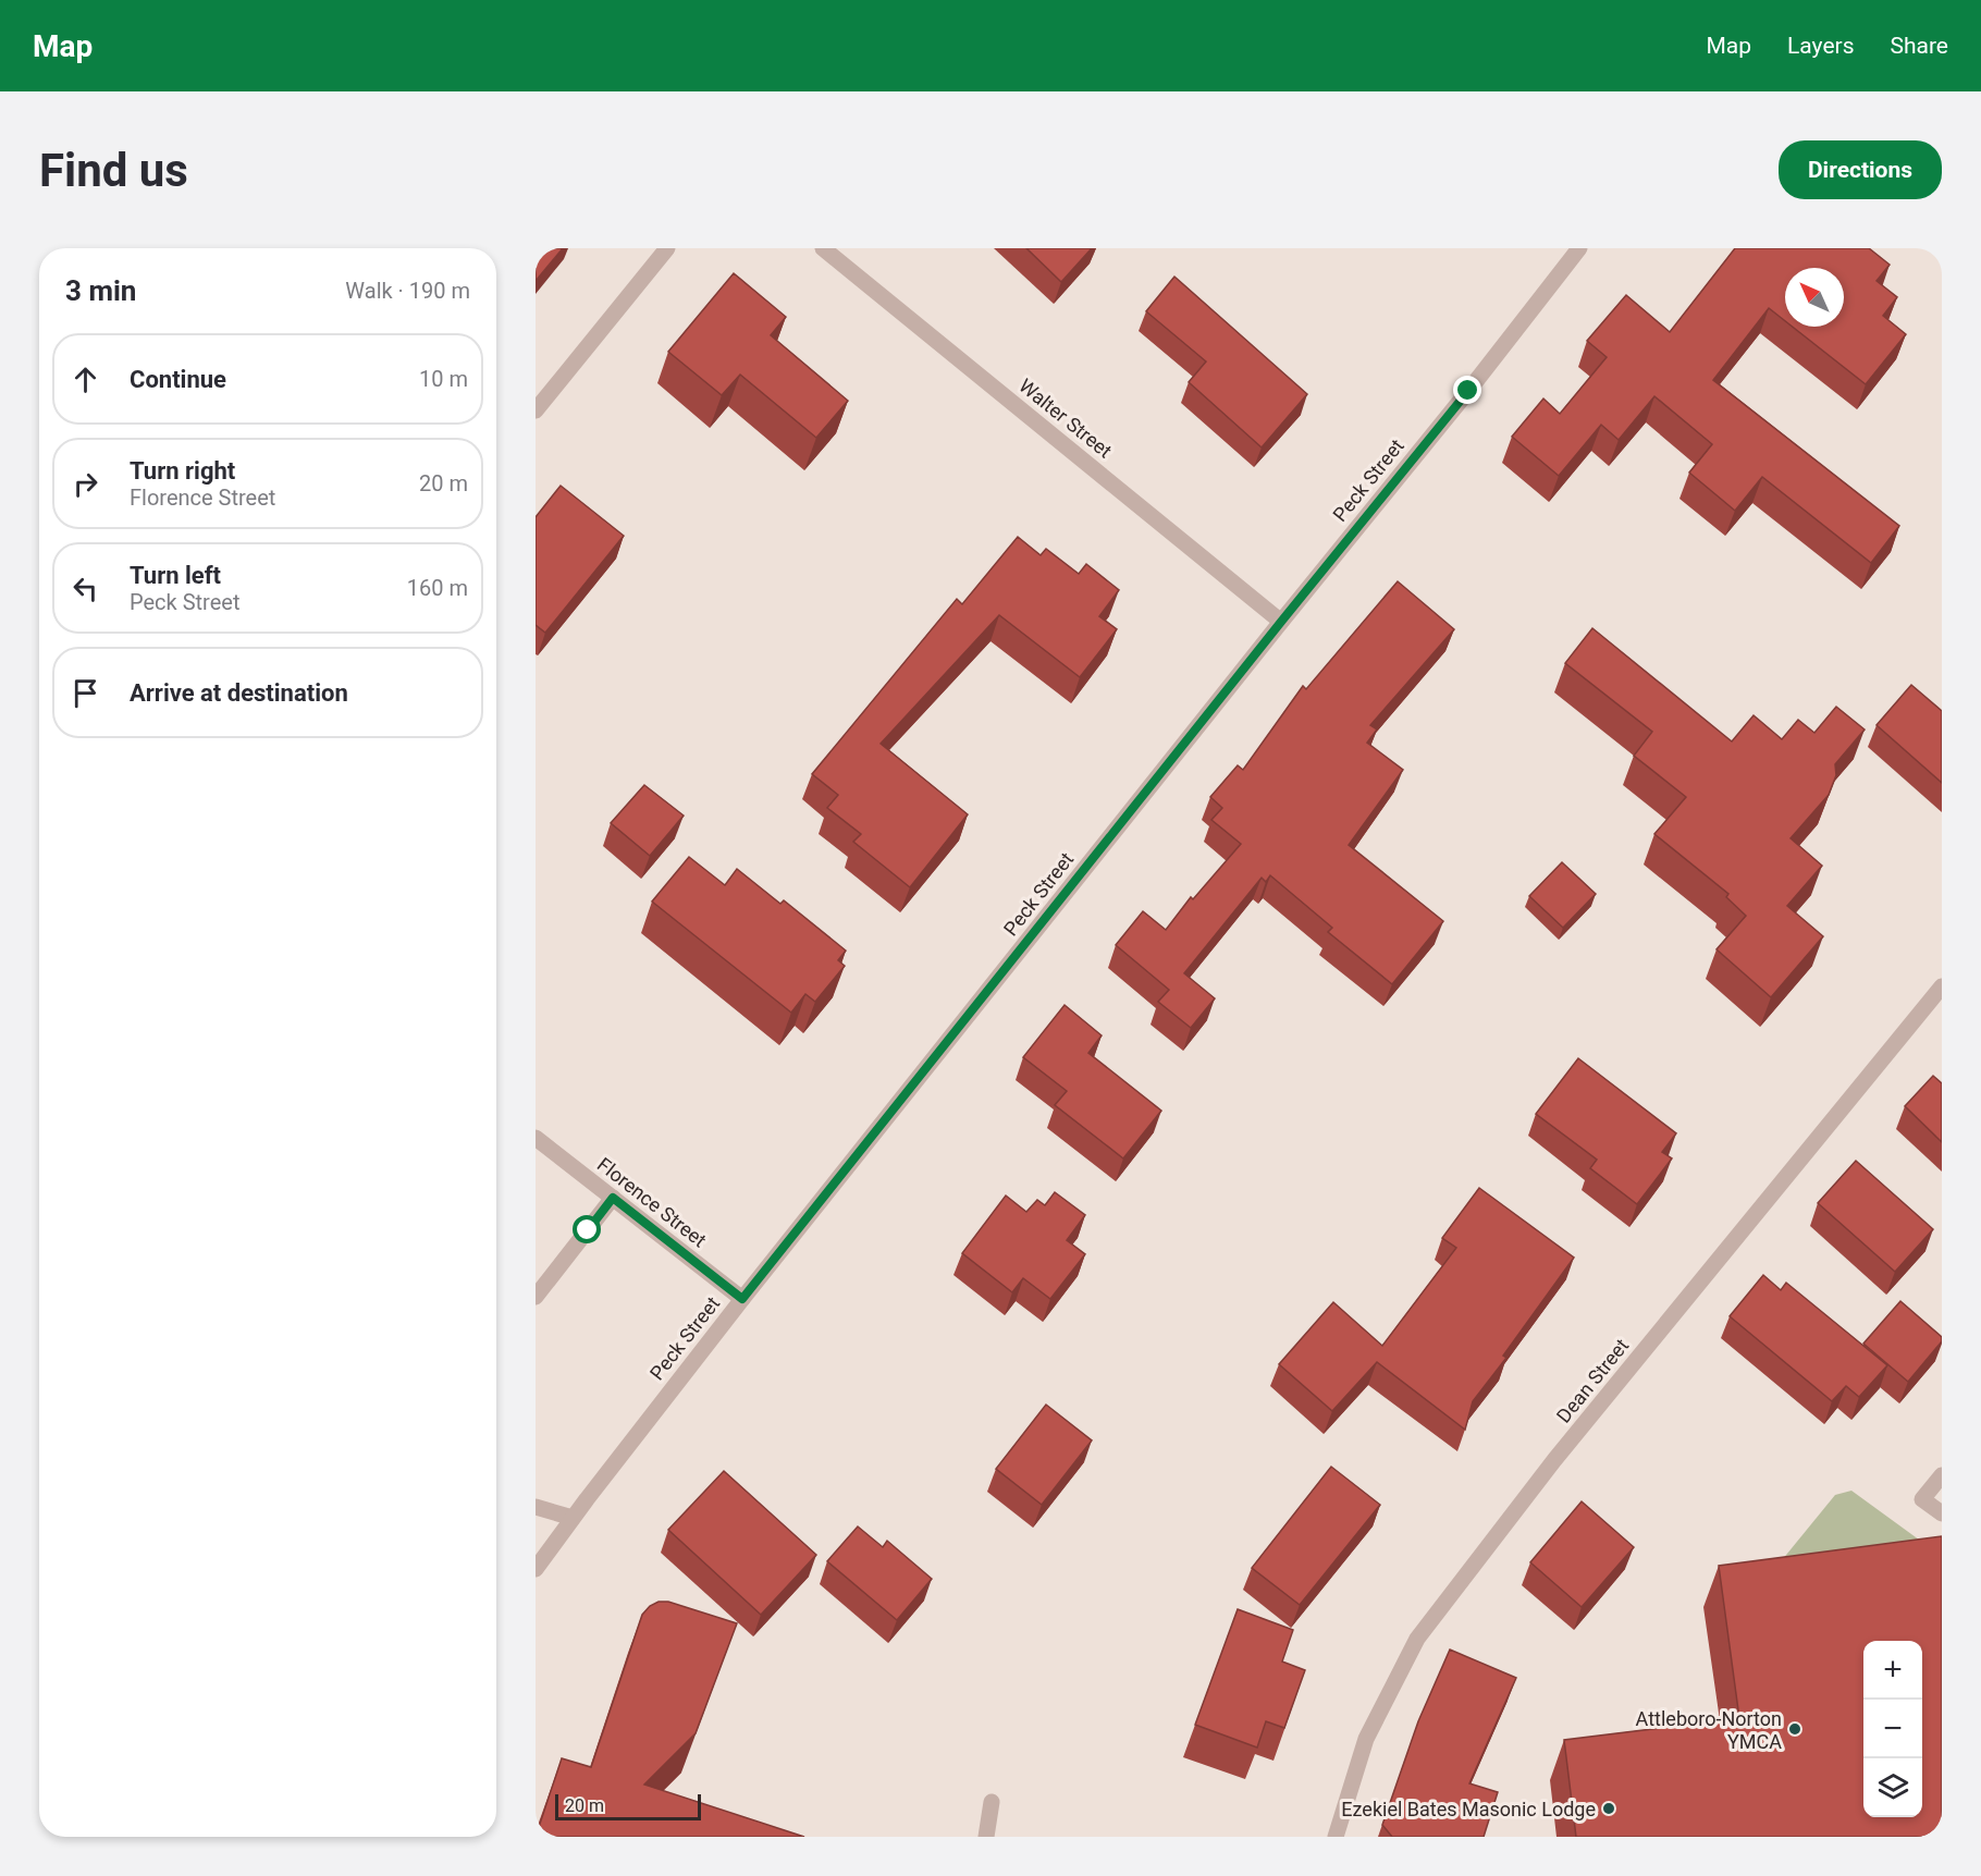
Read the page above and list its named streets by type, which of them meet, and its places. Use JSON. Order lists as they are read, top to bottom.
{
  "streets": {
    "street": [
      "Walter Street",
      "Peck Street",
      "Florence Street",
      "Dean Street"
    ]
  },
  "crossings": [
    ["Walter Street", "Peck Street"],
    ["Peck Street", "Florence Street"]
  ],
  "places": ["Attleboro-Norton YMCA", "Ezekiel Bates Masonic Lodge"],
  "scale_bar": "20 m",
  "north": "top left",
  "page": {
    "header": "Map",
    "nav": ["Map", "Layers", "Share"],
    "buttons": "Directions",
    "title": "Find us",
    "heading": ["3 min", "Walk · 190 m"],
    "list": [
      ["Continue", "10 m"],
      ["Turn right", "Florence Street", "20 m"],
      ["Turn left", "Peck Street", "160 m"],
      "Arrive at destination"
    ],
    "map_buttons": ["+", "−"],
    "scale": "20 m"
  }
}
